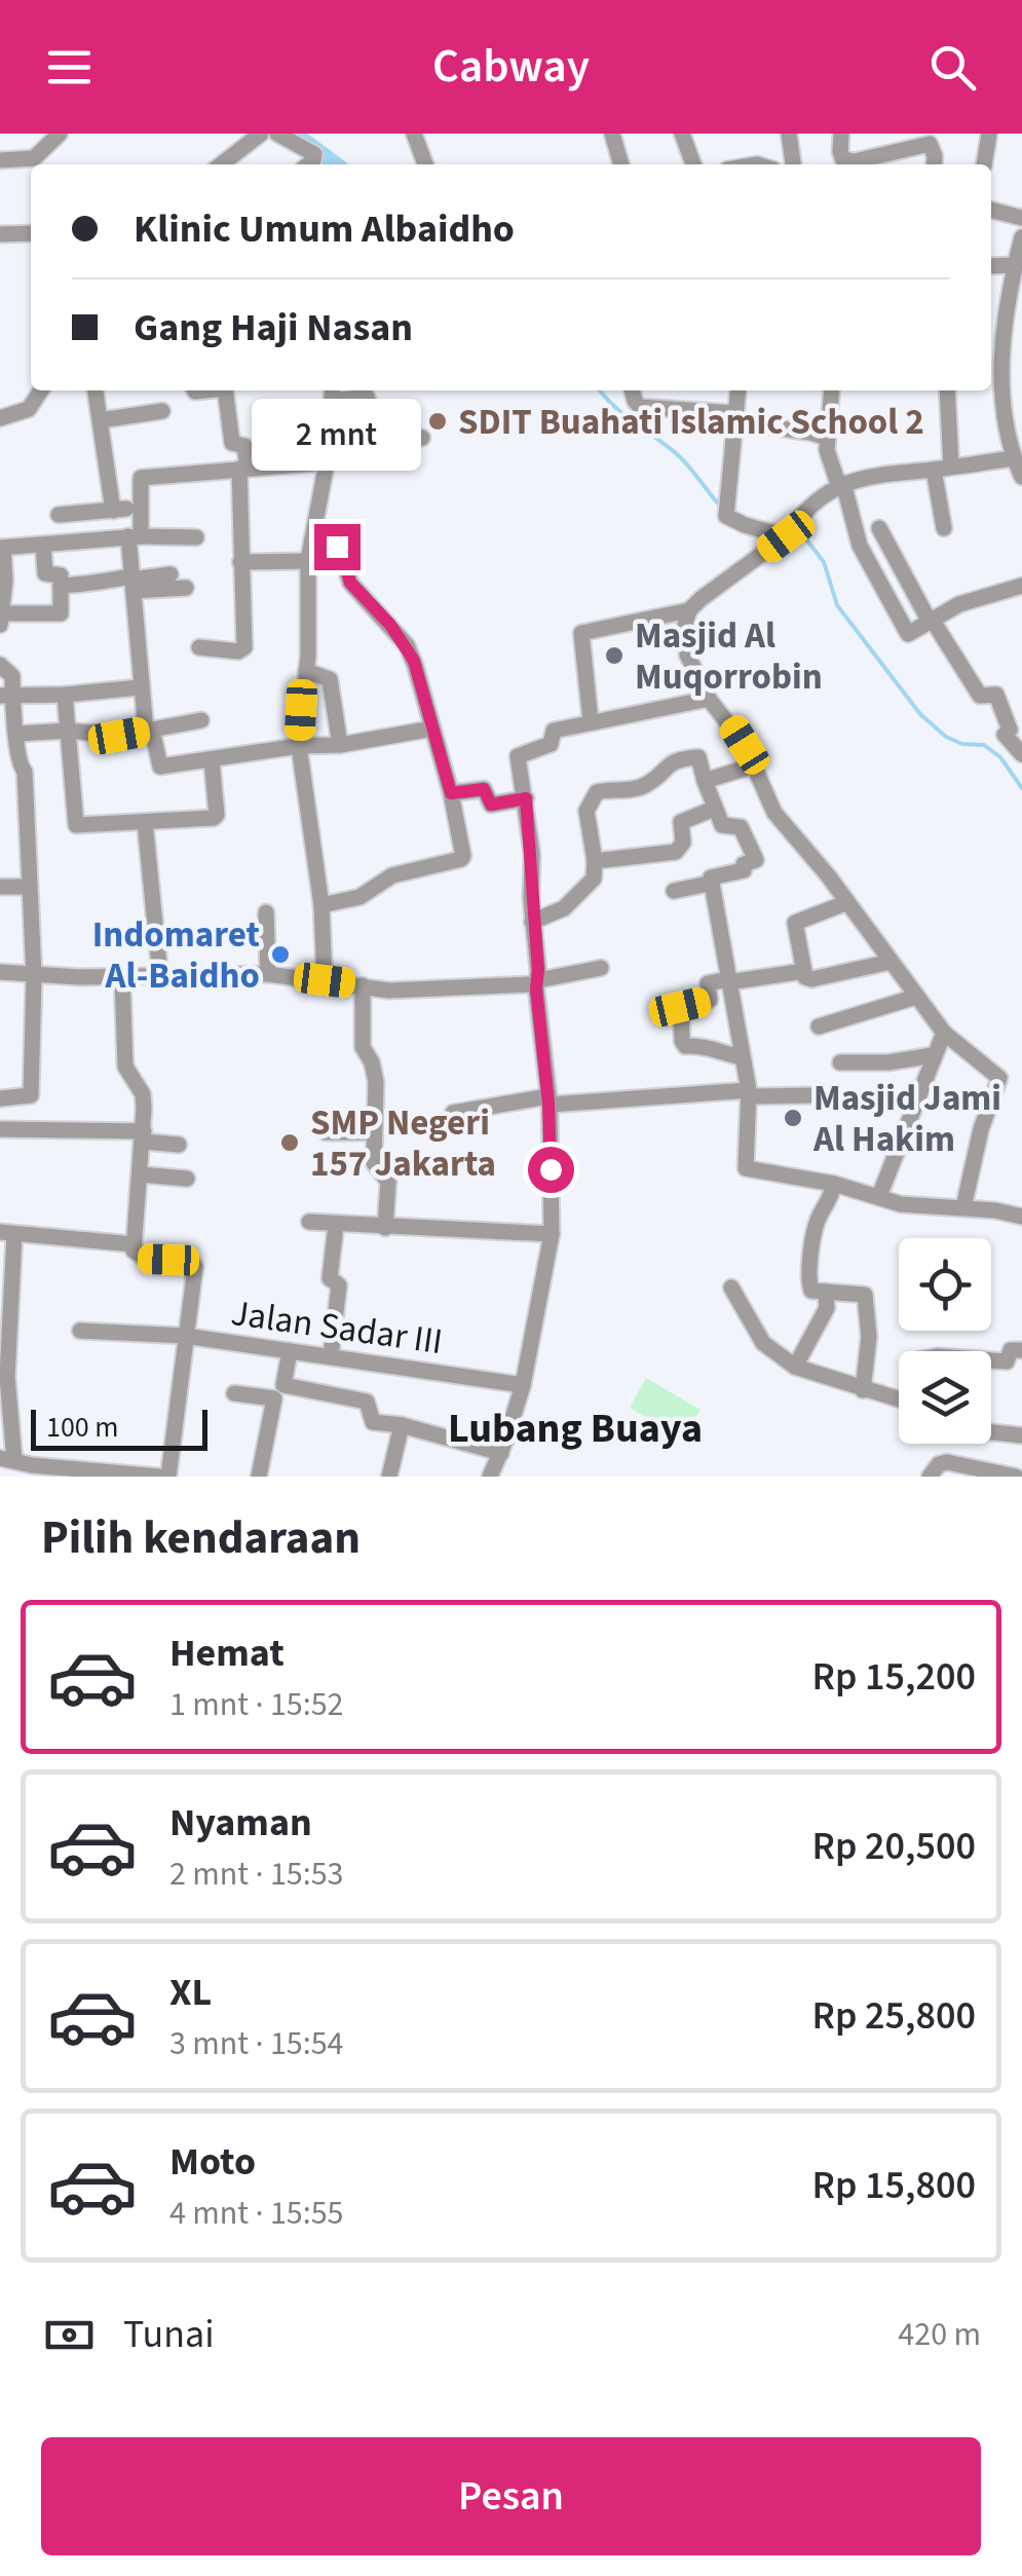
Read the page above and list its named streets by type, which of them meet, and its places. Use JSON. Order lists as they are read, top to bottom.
{
  "streets": {
    "street": ["Jalan Sadar III"]
  },
  "districts": ["Lubang Buaya"],
  "places": [
    "SDIT Buahati Islamic School 2",
    "Masjid Al Muqorrobin",
    "Indomaret Al-Baidho",
    "Masjid Jami Al Hakim",
    "SMP Negeri 157 Jakarta"
  ],
  "scale_bar": "100 m",
  "page": {
    "header": "Cabway",
    "banner": ["Klinic Umum Albaidho", "Gang Haji Nasan"],
    "bubble": "2 mnt",
    "scale": "100 m",
    "heading": "Pilih kendaraan",
    "list": [
      {
        "name": "Hemat",
        "note": "1 mnt · 15:52",
        "value": "Rp 15,200"
      },
      {
        "name": "Nyaman",
        "note": "2 mnt · 15:53",
        "value": "Rp 20,500"
      },
      {
        "name": "XL",
        "note": "3 mnt · 15:54",
        "value": "Rp 25,800"
      },
      {
        "name": "Moto",
        "note": "4 mnt · 15:55",
        "value": "Rp 15,800"
      }
    ],
    "pay": ["Tunai", "420 m"],
    "buttons": "Pesan"
  }
}
